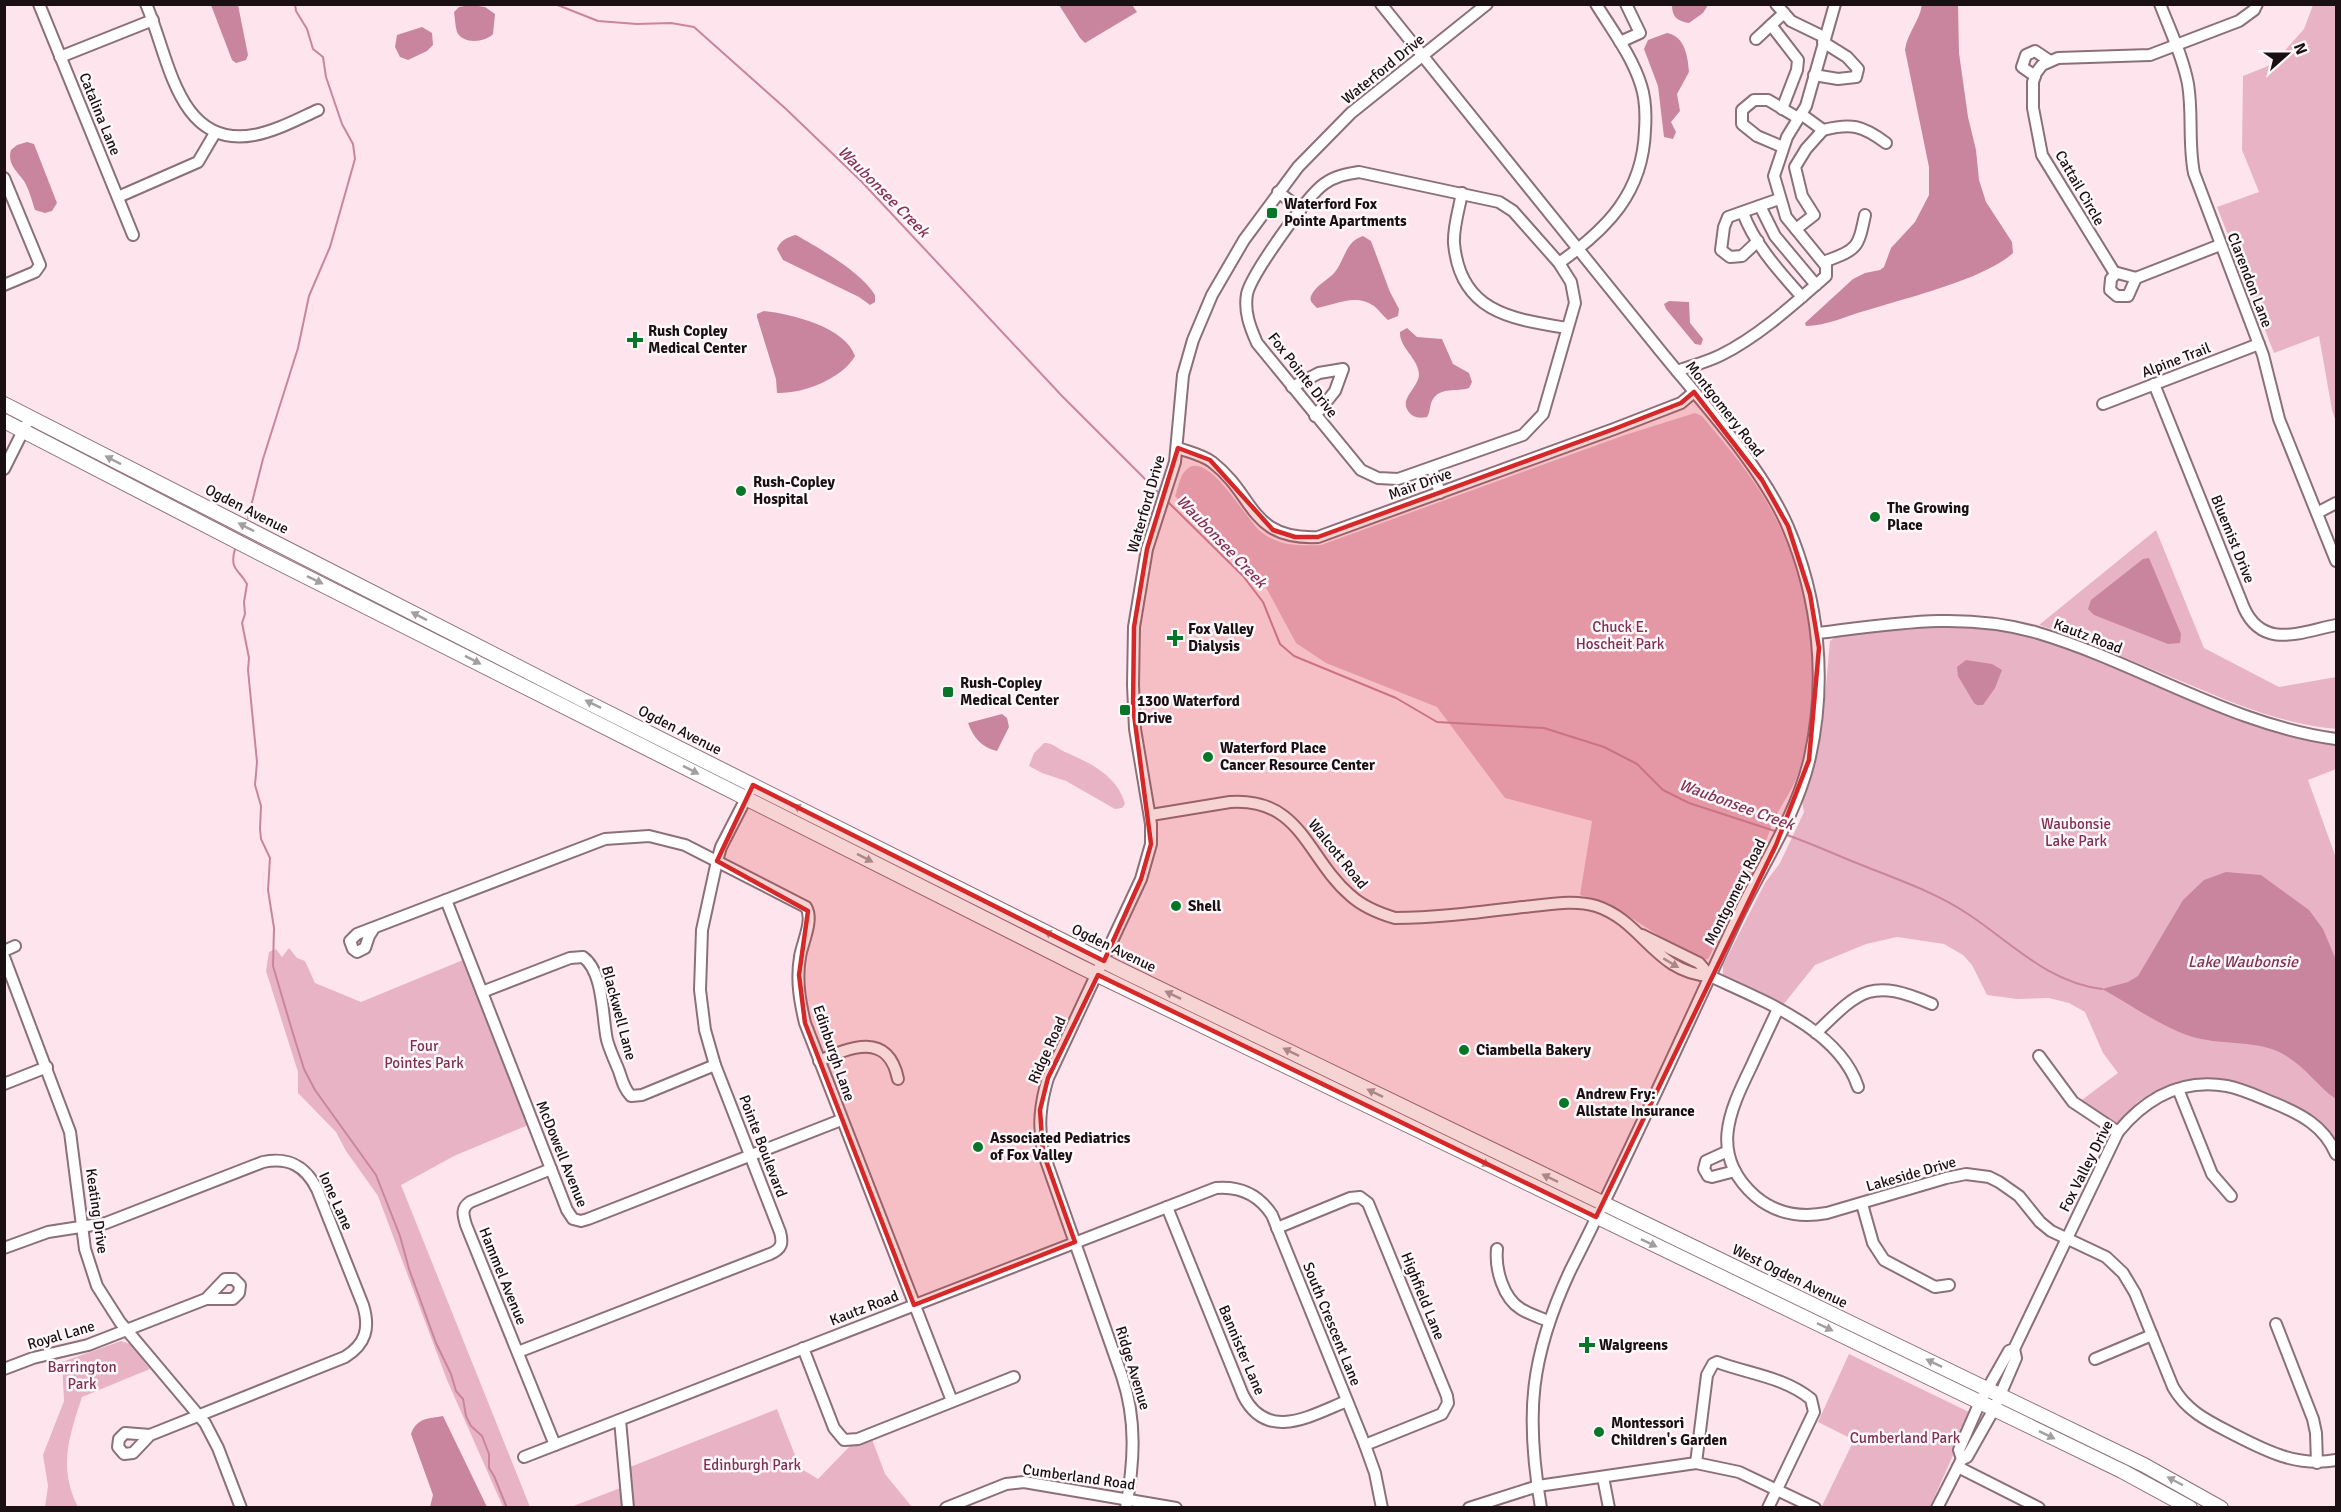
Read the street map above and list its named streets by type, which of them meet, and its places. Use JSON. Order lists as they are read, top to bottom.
{
  "streets": {
    "main road": ["Ogden Avenue", "West Ogden Avenue"],
    "street": [
      "Waterford Drive",
      "Catalina Lane",
      "Cattail Circle",
      "Clarendon Lane",
      "Alpine Trail",
      "Fox Pointe Drive",
      "Montgomery Road",
      "Mair Drive",
      "Bluemist Drive",
      "Kautz Road",
      "Walcott Road",
      "Blackwell Lane",
      "Ridge Road",
      "Edinburgh Lane",
      "Pointe Boulevard",
      "McDowell Avenue",
      "Fox Valley Drive",
      "Lakeside Drive",
      "Ione Lane",
      "Keating Drive",
      "Hammel Avenue",
      "Highfield Lane",
      "South Crescent Lane",
      "Royal Lane",
      "Bannister Lane",
      "Ridge Avenue",
      "Cumberland Road"
    ]
  },
  "crossings": [
    ["Waterford Drive", "Montgomery Road"],
    ["Waterford Drive", "Mair Drive"],
    ["Waterford Drive", "Ogden Avenue"],
    ["Waterford Drive", "Walcott Road"],
    ["Waterford Drive", "Ridge Road"],
    ["Cattail Circle", "Clarendon Lane"],
    ["Clarendon Lane", "Alpine Trail"],
    ["Alpine Trail", "Bluemist Drive"],
    ["Montgomery Road", "Mair Drive"],
    ["Montgomery Road", "Kautz Road"],
    ["Montgomery Road", "Walcott Road"],
    ["Montgomery Road", "West Ogden Avenue"],
    ["Ogden Avenue", "Ridge Road"],
    ["Ogden Avenue", "Pointe Boulevard"],
    ["Ogden Avenue", "West Ogden Avenue"],
    ["Kautz Road", "Ridge Road"],
    ["Kautz Road", "Edinburgh Lane"],
    ["Kautz Road", "Hammel Avenue"],
    ["Kautz Road", "South Crescent Lane"],
    ["Kautz Road", "Bannister Lane"],
    ["Kautz Road", "Ridge Avenue"],
    ["Walcott Road", "Lakeside Drive"],
    ["Blackwell Lane", "Pointe Boulevard"],
    ["Blackwell Lane", "McDowell Avenue"],
    ["Ridge Road", "Ridge Avenue"],
    ["Edinburgh Lane", "Pointe Boulevard"],
    ["Edinburgh Lane", "McDowell Avenue"],
    ["Pointe Boulevard", "McDowell Avenue"],
    ["Pointe Boulevard", "Hammel Avenue"],
    ["McDowell Avenue", "Hammel Avenue"],
    ["Fox Valley Drive", "Lakeside Drive"],
    ["Fox Valley Drive", "West Ogden Avenue"],
    ["Ione Lane", "Keating Drive"],
    ["Keating Drive", "Royal Lane"],
    ["Highfield Lane", "South Crescent Lane"],
    ["South Crescent Lane", "Bannister Lane"],
    ["Ridge Avenue", "Cumberland Road"]
  ],
  "water": ["Waubonsee Creek", "Lake Waubonsie"],
  "parks": [
    "Chuck E. Hoscheit Park",
    "Waubonsie Lake Park",
    "Four Pointes Park",
    "Barrington Park",
    "Cumberland Park",
    "Edinburgh Park"
  ],
  "places": {
    "transit": ["Waterford Fox Pointe Apartments", "Rush-Copley Medical Center", "1300 Waterford Drive"],
    "health": ["Rush Copley Medical Center", "Fox Valley Dialysis", "Walgreens"],
    "other": [
      "Rush-Copley Hospital",
      "The Growing Place",
      "Waterford Place Cancer Resource Center",
      "Shell",
      "Ciambella Bakery",
      "Andrew Fry: Allstate Insurance",
      "Associated Pediatrics of Fox Valley",
      "Montessori Children's Garden"
    ]
  },
  "north": "right"
}
